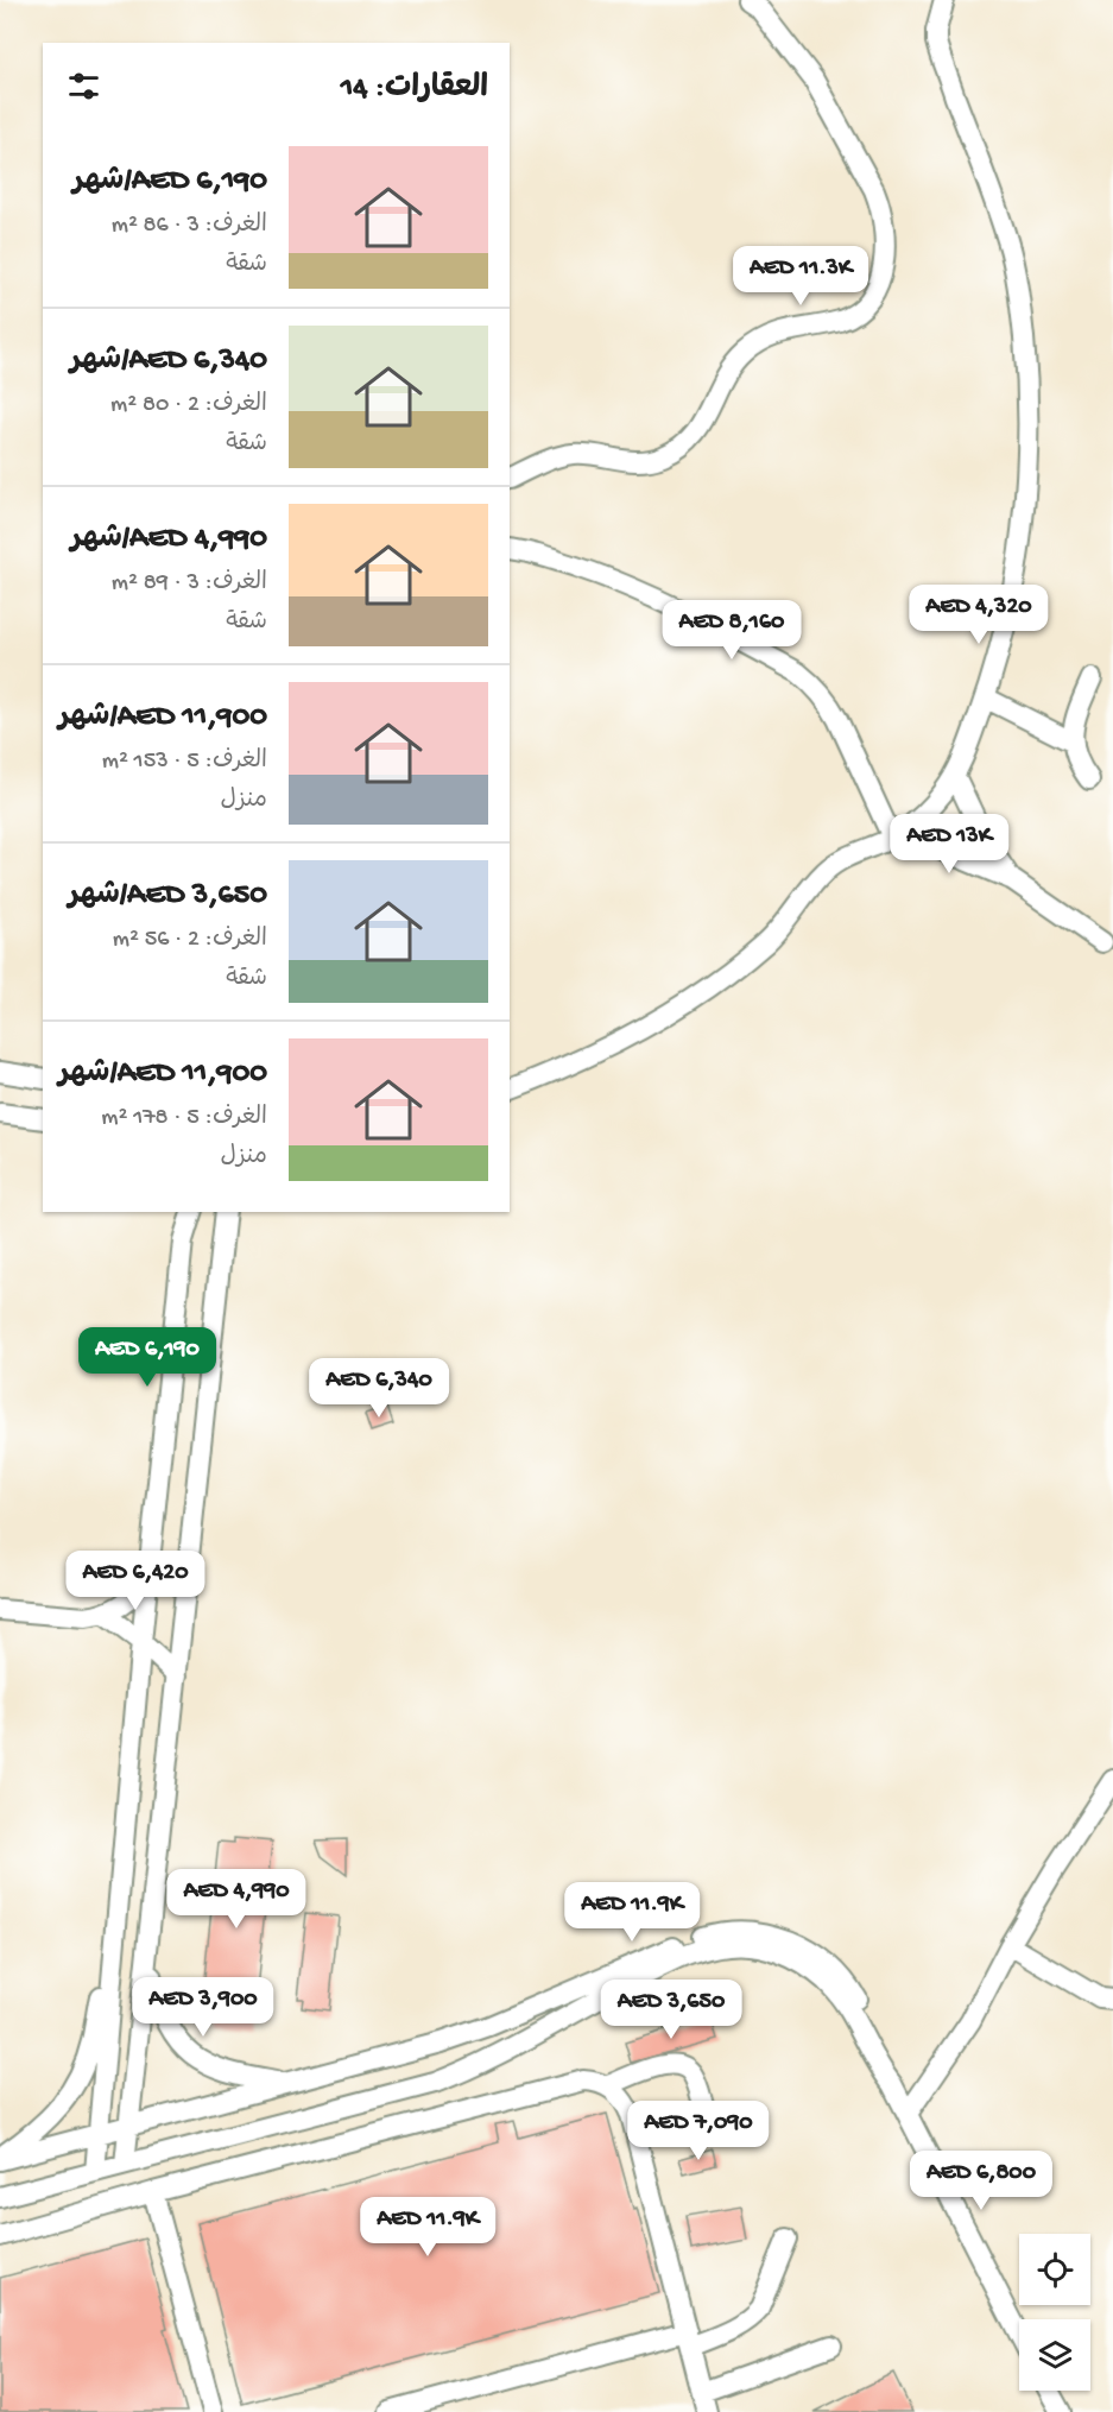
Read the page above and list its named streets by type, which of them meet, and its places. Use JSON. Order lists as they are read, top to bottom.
{
  "page": {
    "heading": "العقارات: 14",
    "list": [
      {
        "name": "AED 6,190/شهر",
        "note": "الغرف: 3 · 86 m² · شقة"
      },
      {
        "name": "AED 6,340/شهر",
        "note": "الغرف: 2 · 80 m² · شقة"
      },
      {
        "name": "AED 4,990/شهر",
        "note": "الغرف: 3 · 89 m² · شقة"
      },
      {
        "name": "AED 11,900/شهر",
        "note": "الغرف: 5 · 153 m² · منزل"
      },
      {
        "name": "AED 3,650/شهر",
        "note": "الغرف: 2 · 56 m² · شقة"
      },
      {
        "name": "AED 11,900/شهر",
        "note": "الغرف: 5 · 178 m² · منزل"
      }
    ],
    "price": [
      "AED 11.3K",
      "AED 4,320",
      "AED 8,160",
      "AED 13K",
      "AED 6,190",
      "AED 6,340",
      "AED 6,420",
      "AED 4,990",
      "AED 11.9K",
      "AED 3,900",
      "AED 3,650",
      "AED 7,090",
      "AED 6,800",
      "AED 11.9K"
    ]
  }
}
